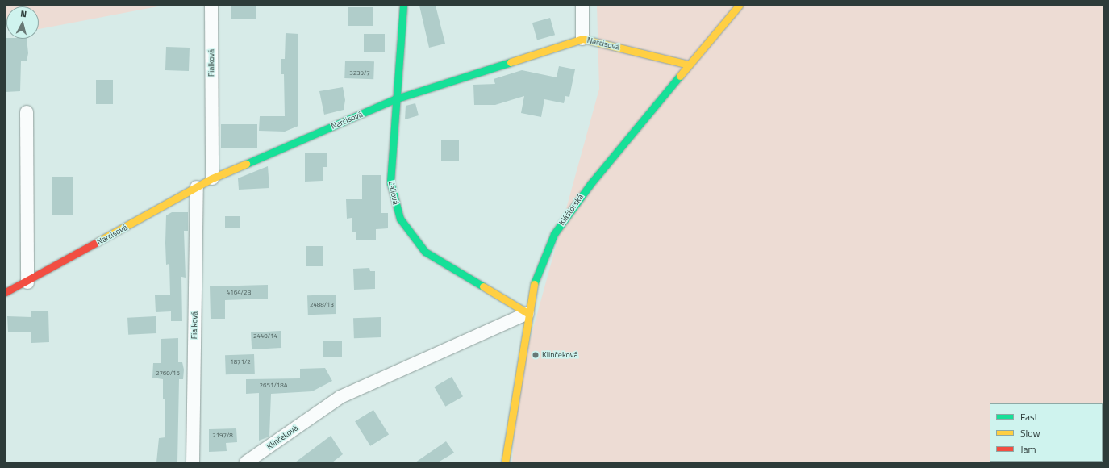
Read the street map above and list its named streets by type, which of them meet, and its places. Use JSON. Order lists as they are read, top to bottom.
{
  "streets": {
    "street": [
      "Narcisová",
      "Fialková",
      "Ľaliová",
      "Kláštorská",
      "Klinčeková"
    ]
  },
  "crossings": [
    ["Narcisová", "Fialková"],
    ["Narcisová", "Ľaliová"],
    ["Narcisová", "Kláštorská"],
    ["Ľaliová", "Kláštorská"],
    ["Ľaliová", "Klinčeková"],
    ["Kláštorská", "Klinčeková"]
  ],
  "places": ["Klinčeková"],
  "house_numbers": [
    "3239/7",
    "4164/2B",
    "2488/13",
    "2440/14",
    "1871/2",
    "2760/15",
    "2651/18A",
    "2197/8"
  ],
  "legend": ["Fast", "Slow", "Jam"],
  "north": "top"
}
